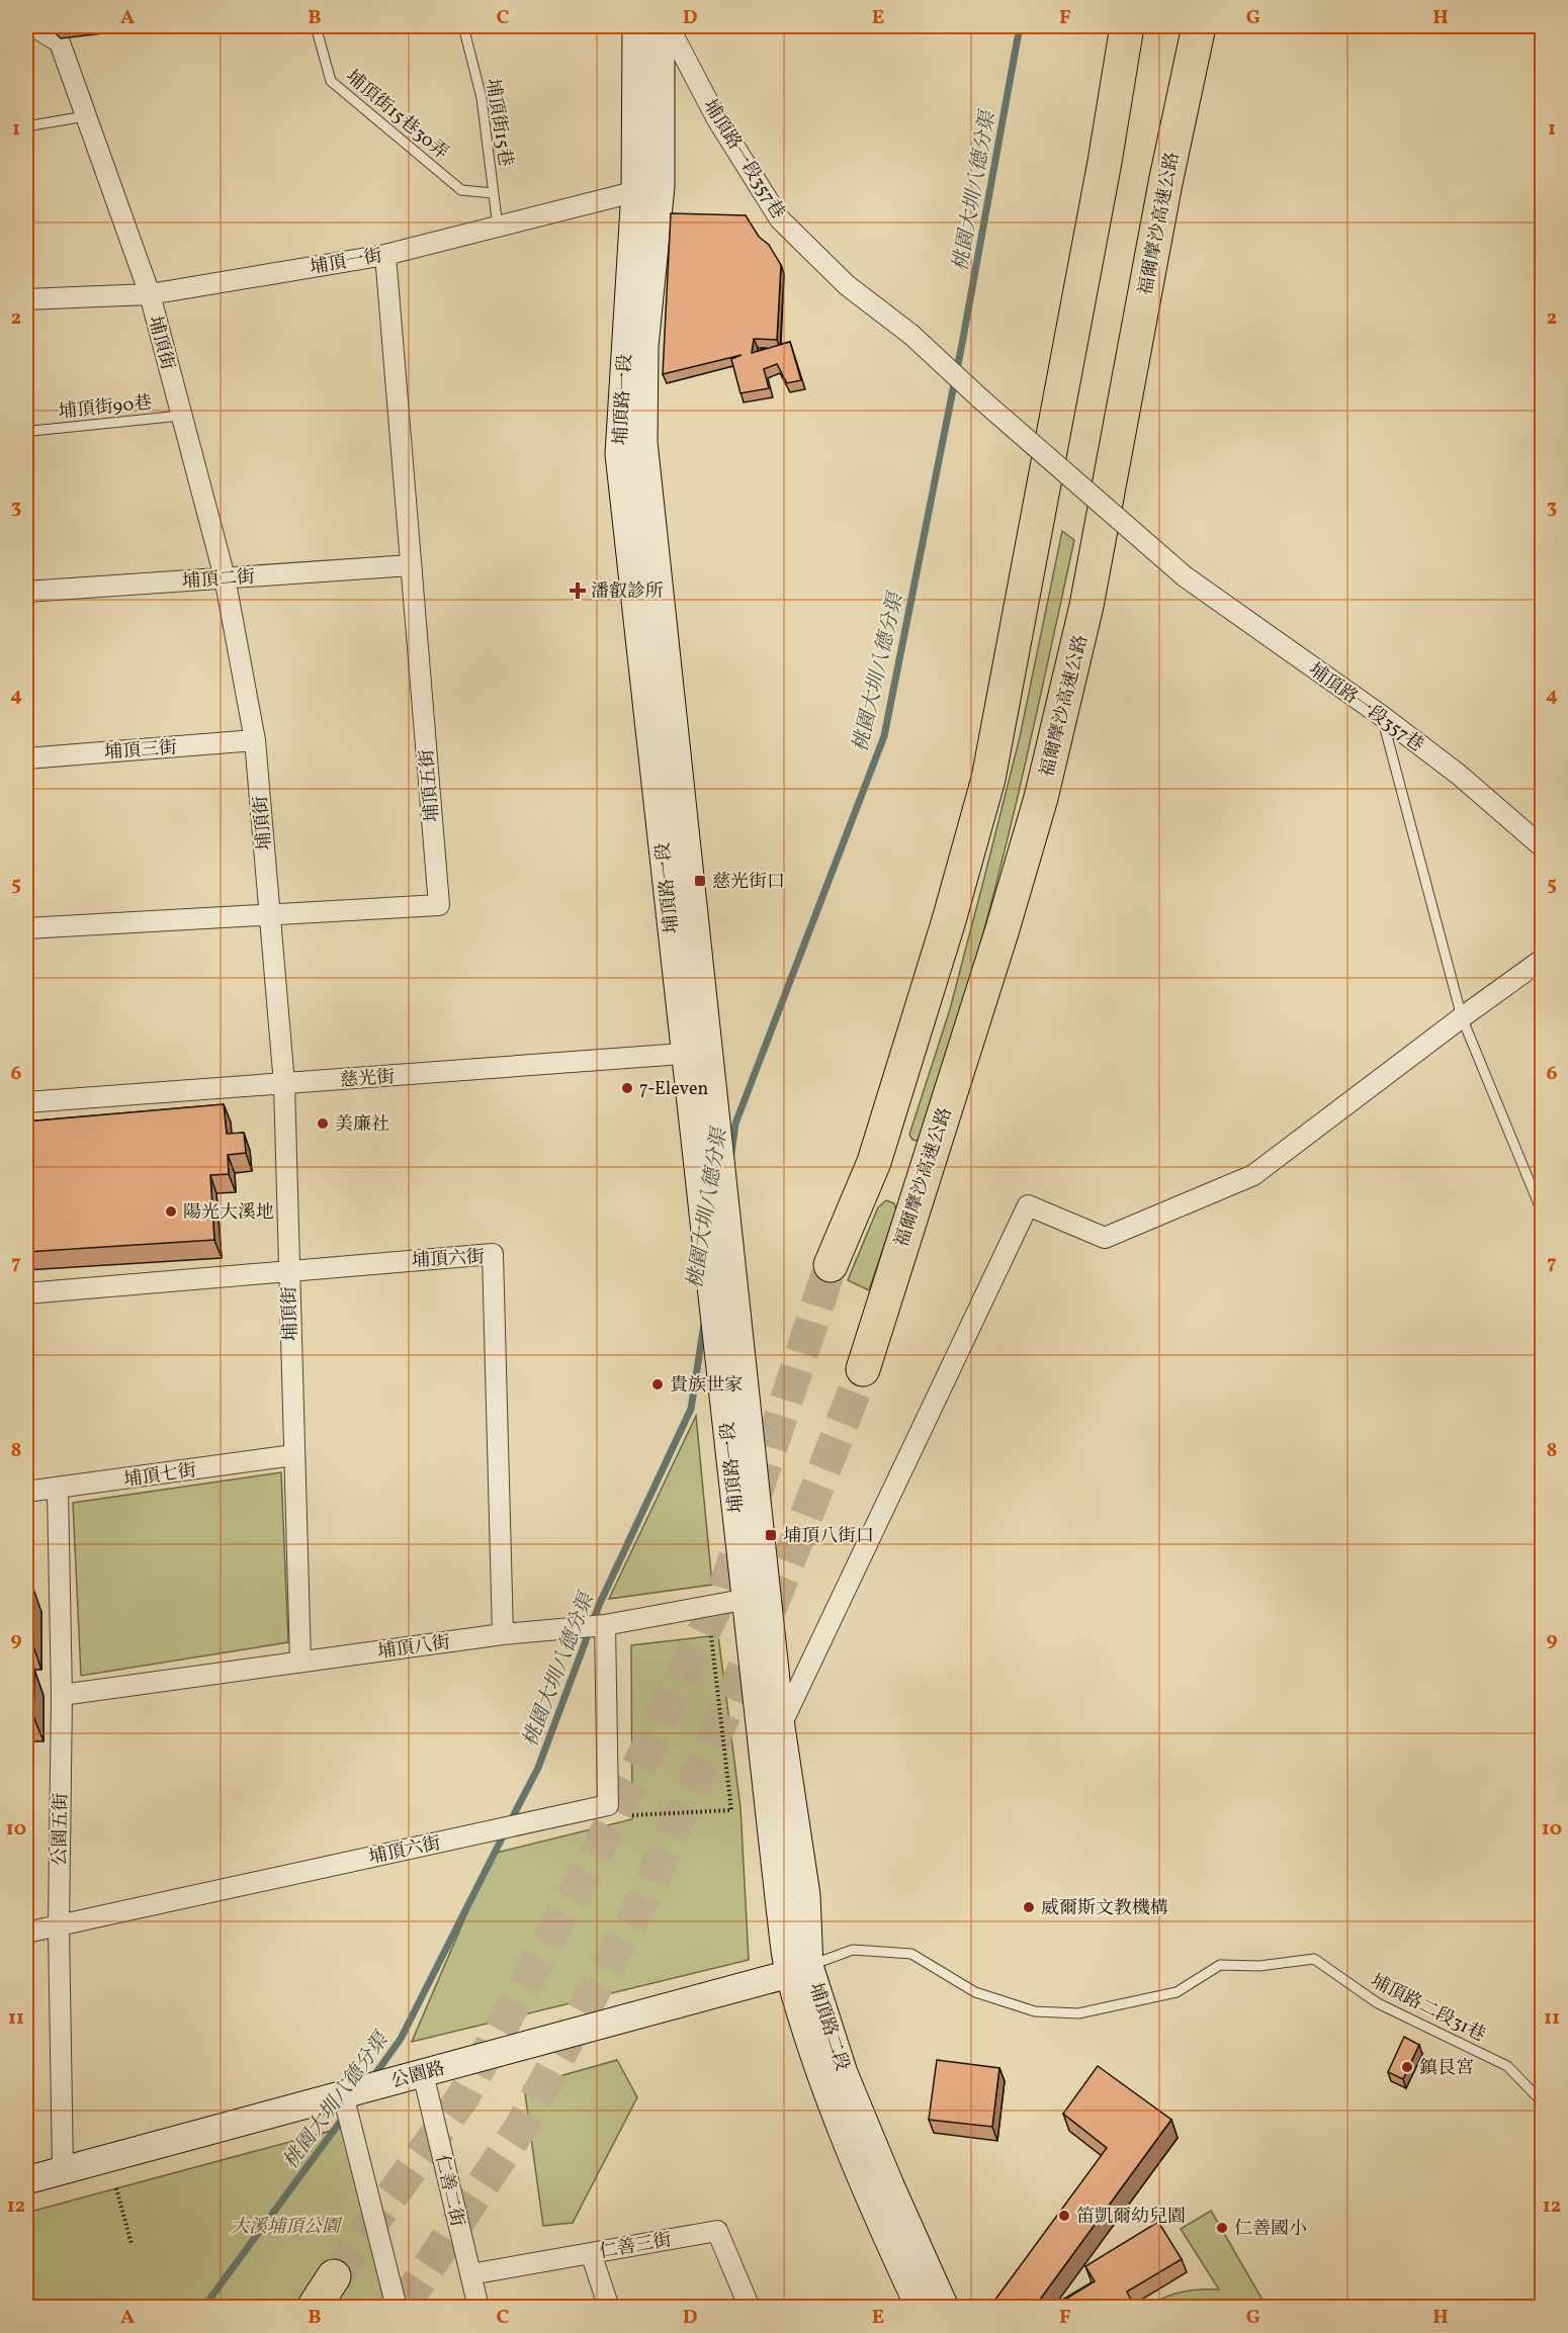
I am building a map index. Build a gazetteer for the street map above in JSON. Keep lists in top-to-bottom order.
{
  "streets": {
    "highway": ["福爾摩沙高速公路"],
    "street": [
      "埔頂路一段357巷",
      "埔頂一街",
      "埔頂街",
      "埔頂路一段",
      "埔頂二街",
      "埔頂三街",
      "埔頂五街",
      "慈光街",
      "埔頂六街",
      "埔頂七街",
      "埔頂八街",
      "公園五街",
      "埔頂路二段",
      "公園路",
      "仁善二街",
      "仁善三街"
    ],
    "lane": [
      "埔頂街15巷30弄",
      "埔頂街15巷",
      "埔頂街90巷",
      "埔頂路二段31巷"
    ]
  },
  "crossings": [
    ["埔頂街15巷30弄", "埔頂街15巷"],
    ["埔頂街15巷", "埔頂一街"],
    ["埔頂路一段357巷", "埔頂路一段"],
    ["埔頂一街", "埔頂街"],
    ["埔頂一街", "埔頂路一段"],
    ["埔頂一街", "埔頂五街"],
    ["埔頂街", "埔頂街90巷"],
    ["埔頂街", "埔頂二街"],
    ["埔頂街", "埔頂三街"],
    ["埔頂街", "埔頂五街"],
    ["埔頂街", "慈光街"],
    ["埔頂街", "埔頂六街"],
    ["埔頂街", "埔頂七街"],
    ["埔頂街", "埔頂八街"],
    ["埔頂路一段", "慈光街"],
    ["埔頂路一段", "埔頂八街"],
    ["埔頂路一段", "埔頂路二段"],
    ["埔頂二街", "埔頂五街"],
    ["埔頂六街", "埔頂八街"],
    ["埔頂六街", "公園五街"],
    ["埔頂七街", "公園五街"],
    ["埔頂八街", "公園五街"],
    ["公園五街", "公園路"],
    ["埔頂路二段31巷", "埔頂路二段"],
    ["埔頂路二段31巷", "公園路"],
    ["埔頂路二段", "公園路"],
    ["公園路", "仁善二街"],
    ["仁善二街", "仁善三街"]
  ],
  "water": ["桃園大圳八德分渠"],
  "parks": ["大溪埔頂公園"],
  "places": {
    "health": ["潘叡診所"],
    "transit": ["慈光街口", "埔頂八街口"],
    "other": [
      "7-Eleven",
      "美廉社",
      "陽光大溪地",
      "貴族世家",
      "威爾斯文教機構",
      "鎮艮宮",
      "笛凱爾幼兒園",
      "仁善國小"
    ]
  },
  "grid": {
    "columns": [
      "A",
      "B",
      "C",
      "D",
      "E",
      "F",
      "G",
      "H"
    ],
    "rows": [
      "1",
      "2",
      "3",
      "4",
      "5",
      "6",
      "7",
      "8",
      "9",
      "10",
      "11",
      "12"
    ]
  }
}
